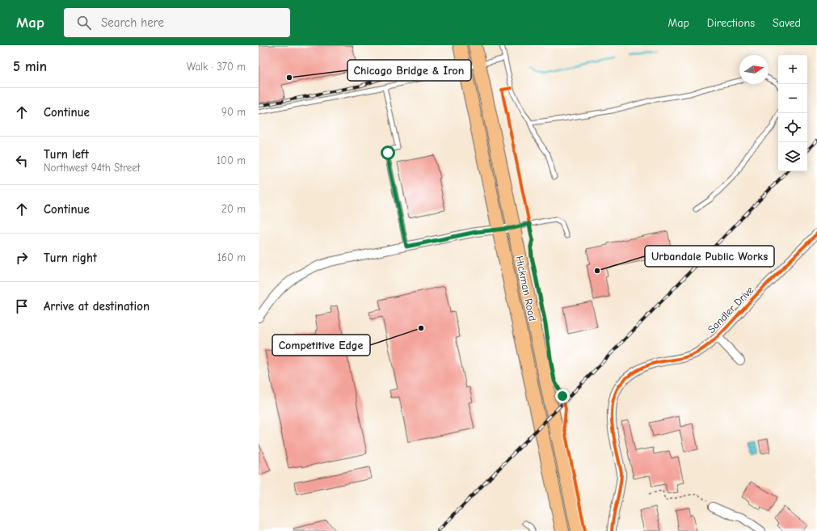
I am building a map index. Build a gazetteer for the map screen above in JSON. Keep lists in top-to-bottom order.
{
  "streets": {
    "main road": ["Hickman Road"],
    "street": ["Sandler Drive"]
  },
  "places": ["Chicago Bridge & Iron", "Urbandale Public Works", "Competitive Edge"],
  "north": "right",
  "page": {
    "header": "Map",
    "search": "Search here",
    "nav": ["Map", "Directions", "Saved"],
    "heading": ["5 min", "Walk · 370 m"],
    "map_buttons": ["+", "−"],
    "list": [
      ["Continue", "90 m"],
      ["Turn left", "Northwest 94th Street", "100 m"],
      ["Continue", "20 m"],
      ["Turn right", "160 m"],
      "Arrive at destination"
    ]
  }
}
